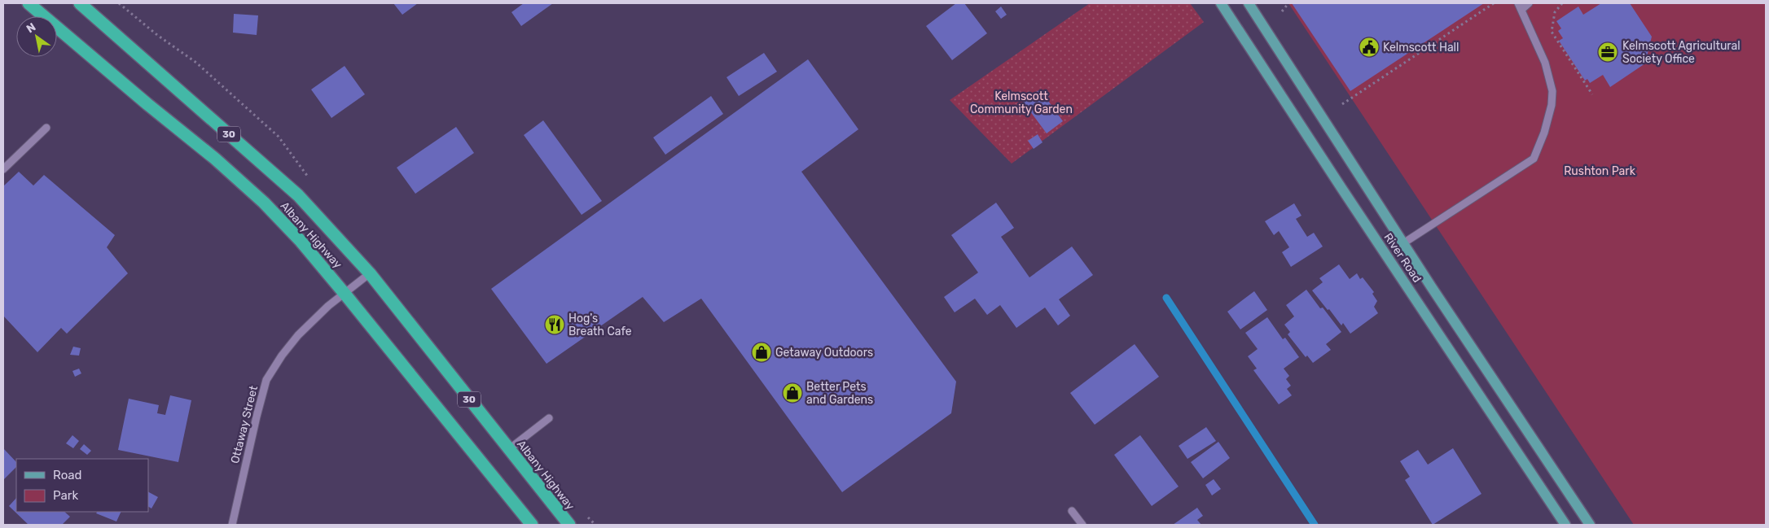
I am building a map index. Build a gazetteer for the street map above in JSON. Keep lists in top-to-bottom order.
{
  "streets": {
    "highway": ["30", "Albany Highway"],
    "main road": ["River Road"],
    "street": ["Ottaway Street"]
  },
  "crossings": [
    ["Albany Highway", "Ottaway Street"]
  ],
  "parks": ["Kelmscott Community Garden", "Rushton Park"],
  "places": {
    "public building": ["Kelmscott Hall"],
    "office": ["Kelmscott Agricultural Society Office"],
    "restaurant": ["Hog's Breath Cafe"],
    "shop": ["Getaway Outdoors", "Better Pets and Gardens"]
  },
  "legend": ["Road", "Park"],
  "north": "top left"
}
